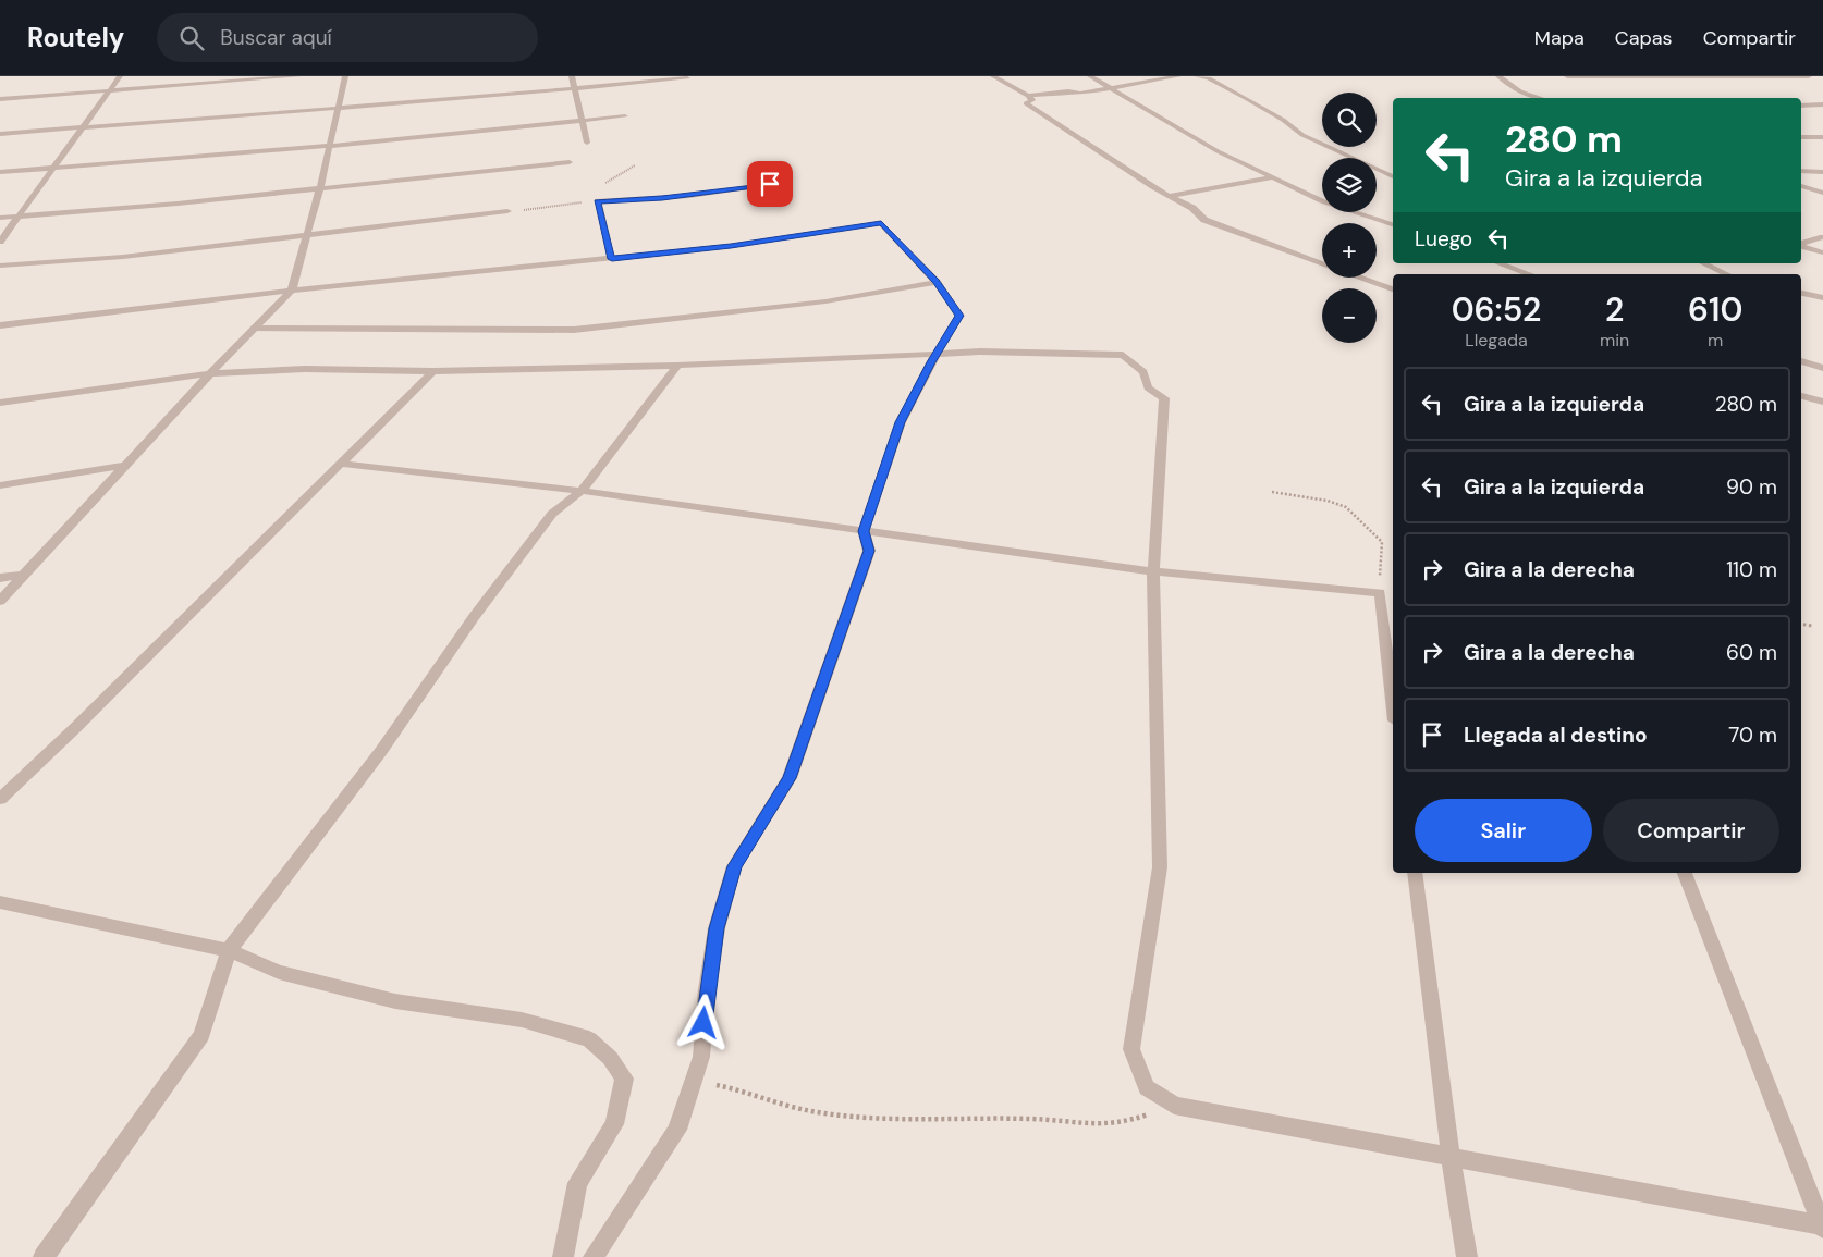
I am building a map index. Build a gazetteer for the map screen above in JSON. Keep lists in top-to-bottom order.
{
  "page": {
    "header": "Routely",
    "search": "Buscar aquí",
    "nav": ["Mapa", "Capas", "Compartir"],
    "map_buttons": ["+", "−"],
    "turn": ["280 m", "Gira a la izquierda"],
    "then": "Luego",
    "eta": [
      "06:52",
      "Llegada",
      "2",
      "min",
      "610",
      "m"
    ],
    "list": [
      {
        "name": "Gira a la izquierda",
        "value": "280 m"
      },
      {
        "name": "Gira a la izquierda",
        "value": "90 m"
      },
      {
        "name": "Gira a la derecha",
        "value": "110 m"
      },
      {
        "name": "Gira a la derecha",
        "value": "60 m"
      },
      {
        "name": "Llegada al destino",
        "value": "70 m"
      }
    ],
    "buttons": ["Salir", "Compartir"]
  }
}
